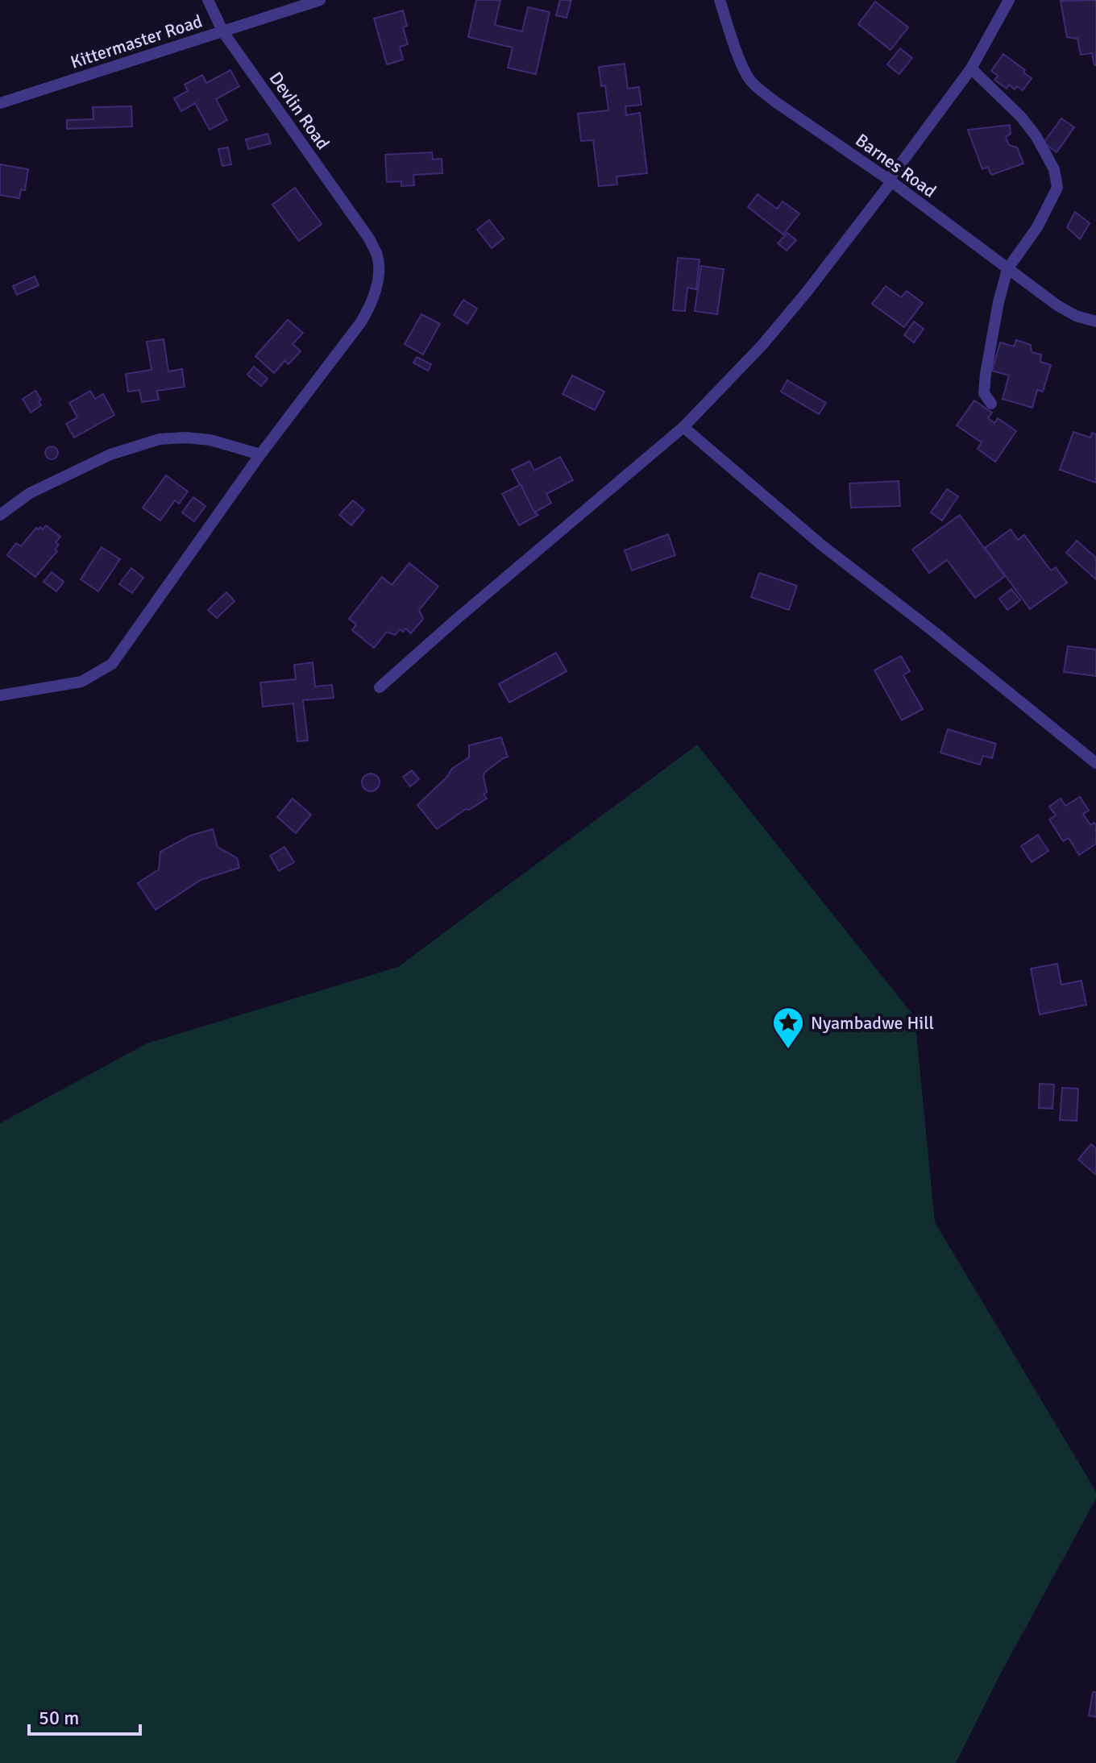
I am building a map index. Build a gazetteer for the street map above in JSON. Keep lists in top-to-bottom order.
{
  "streets": {
    "street": ["Kittermaster Road", "Devlin Road", "Barnes Road"]
  },
  "crossings": [
    ["Kittermaster Road", "Devlin Road"]
  ],
  "places": {
    "place": ["Nyambadwe Hill"]
  },
  "scale_bar": "50 m"
}
